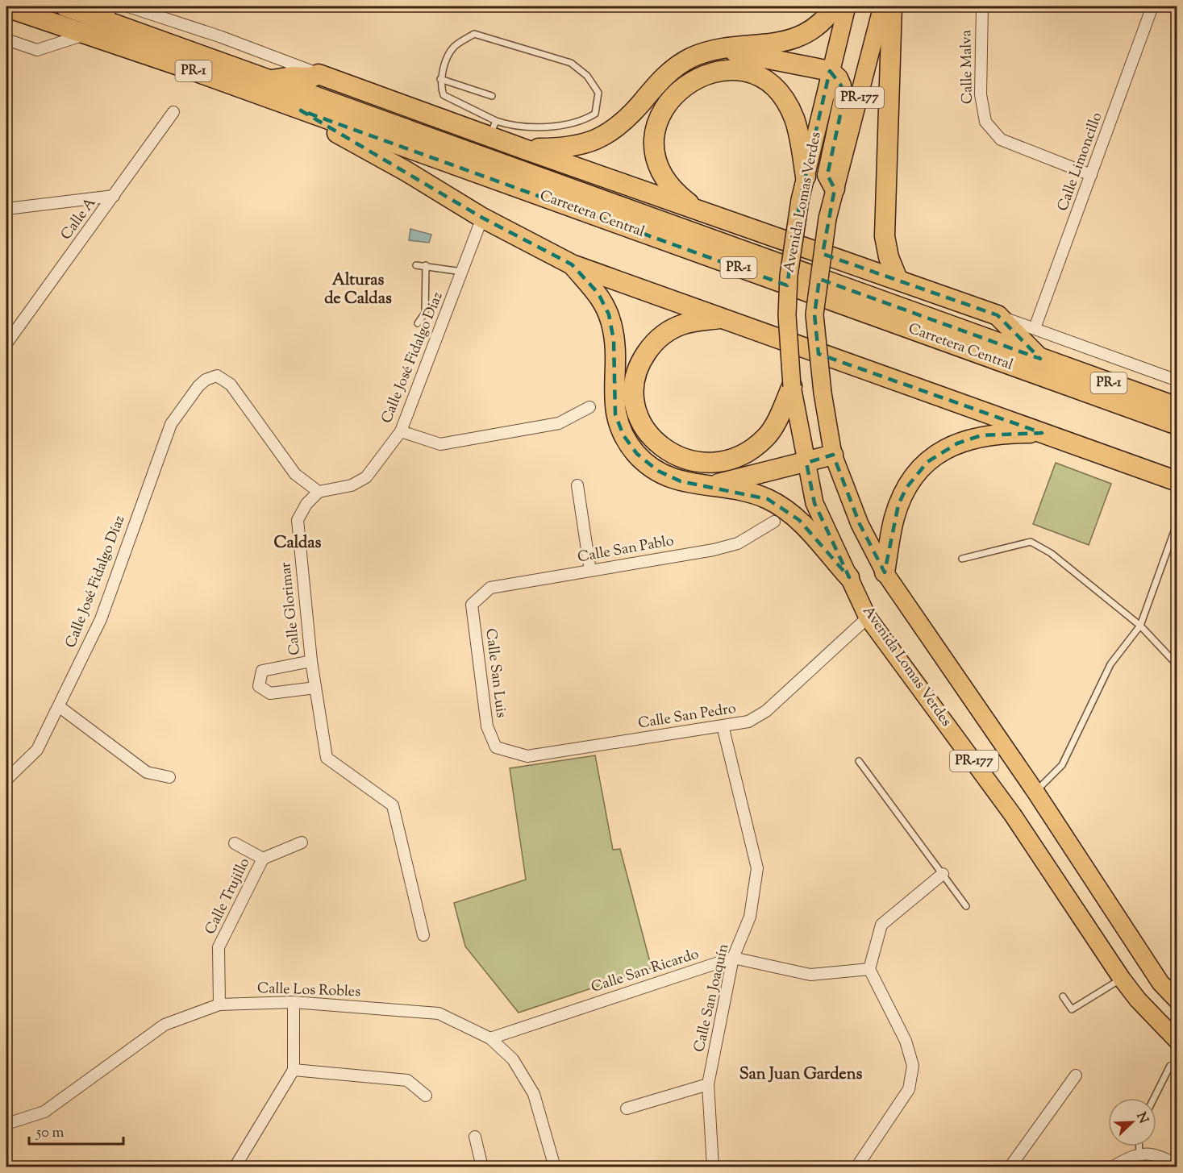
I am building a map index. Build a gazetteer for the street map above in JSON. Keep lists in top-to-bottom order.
{
  "streets": {
    "highway": ["PR-1", "Carretera Central"],
    "main road": ["PR-177", "Avenida Lomas Verdes"],
    "street": [
      "Calle Malva",
      "Calle Limoncillo",
      "Calle A",
      "Calle José Fidalgo Diaz",
      "Calle San Pablo",
      "Calle José Fidalgo Díaz",
      "Calle Glorimar",
      "Calle San Luis",
      "Calle San Pedro",
      "Calle Trujillo",
      "Calle San Ricardo",
      "Calle Los Robles",
      "Calle San Joaquín"
    ]
  },
  "crossings": [
    ["Calle Malva", "Calle Limoncillo"],
    ["Avenida Lomas Verdes", "Calle San Pedro"],
    ["Calle José Fidalgo Diaz", "Calle José Fidalgo Díaz"],
    ["Calle José Fidalgo Diaz", "Calle Glorimar"],
    ["Calle San Pablo", "Calle San Luis"],
    ["Calle José Fidalgo Díaz", "Calle Glorimar"],
    ["Calle San Luis", "Calle San Pedro"],
    ["Calle San Pedro", "Calle San Joaquín"],
    ["Calle Trujillo", "Calle Los Robles"],
    ["Calle San Ricardo", "Calle Los Robles"],
    ["Calle San Ricardo", "Calle San Joaquín"]
  ],
  "districts": ["Alturas de Caldas", "Caldas", "San Juan Gardens"],
  "scale_bar": "50 m",
  "north": "top right"
}
